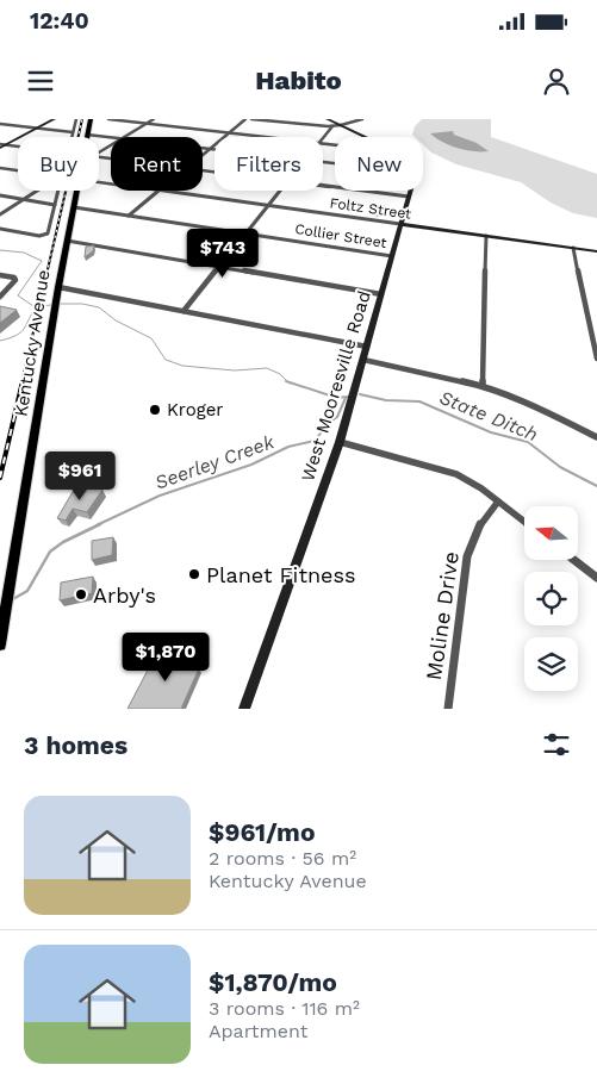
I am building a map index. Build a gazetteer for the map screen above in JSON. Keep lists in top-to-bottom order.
{
  "streets": {
    "main road": ["Foltz Street", "Kentucky Avenue", "West Mooresville Road"],
    "street": ["Collier Street", "Moline Drive"]
  },
  "crossings": [
    ["Foltz Street", "West Mooresville Road"],
    ["Collier Street", "Kentucky Avenue"],
    ["Collier Street", "West Mooresville Road"]
  ],
  "water": ["State Ditch", "Seerley Creek"],
  "places": ["Kroger", "Planet Fitness", "Arby's"],
  "north": "left",
  "page": {
    "status": "12:40",
    "header": "Habito",
    "chip": [
      "Buy",
      "Rent",
      "Filters",
      "New"
    ],
    "price": ["$743", "$961", "$1,870"],
    "heading": "3 homes",
    "list": [
      {
        "name": "$961/mo",
        "note": "2 rooms · 56 m² · Kentucky Avenue"
      },
      {
        "name": "$1,870/mo",
        "note": "3 rooms · 116 m² · Apartment"
      }
    ]
  }
}
